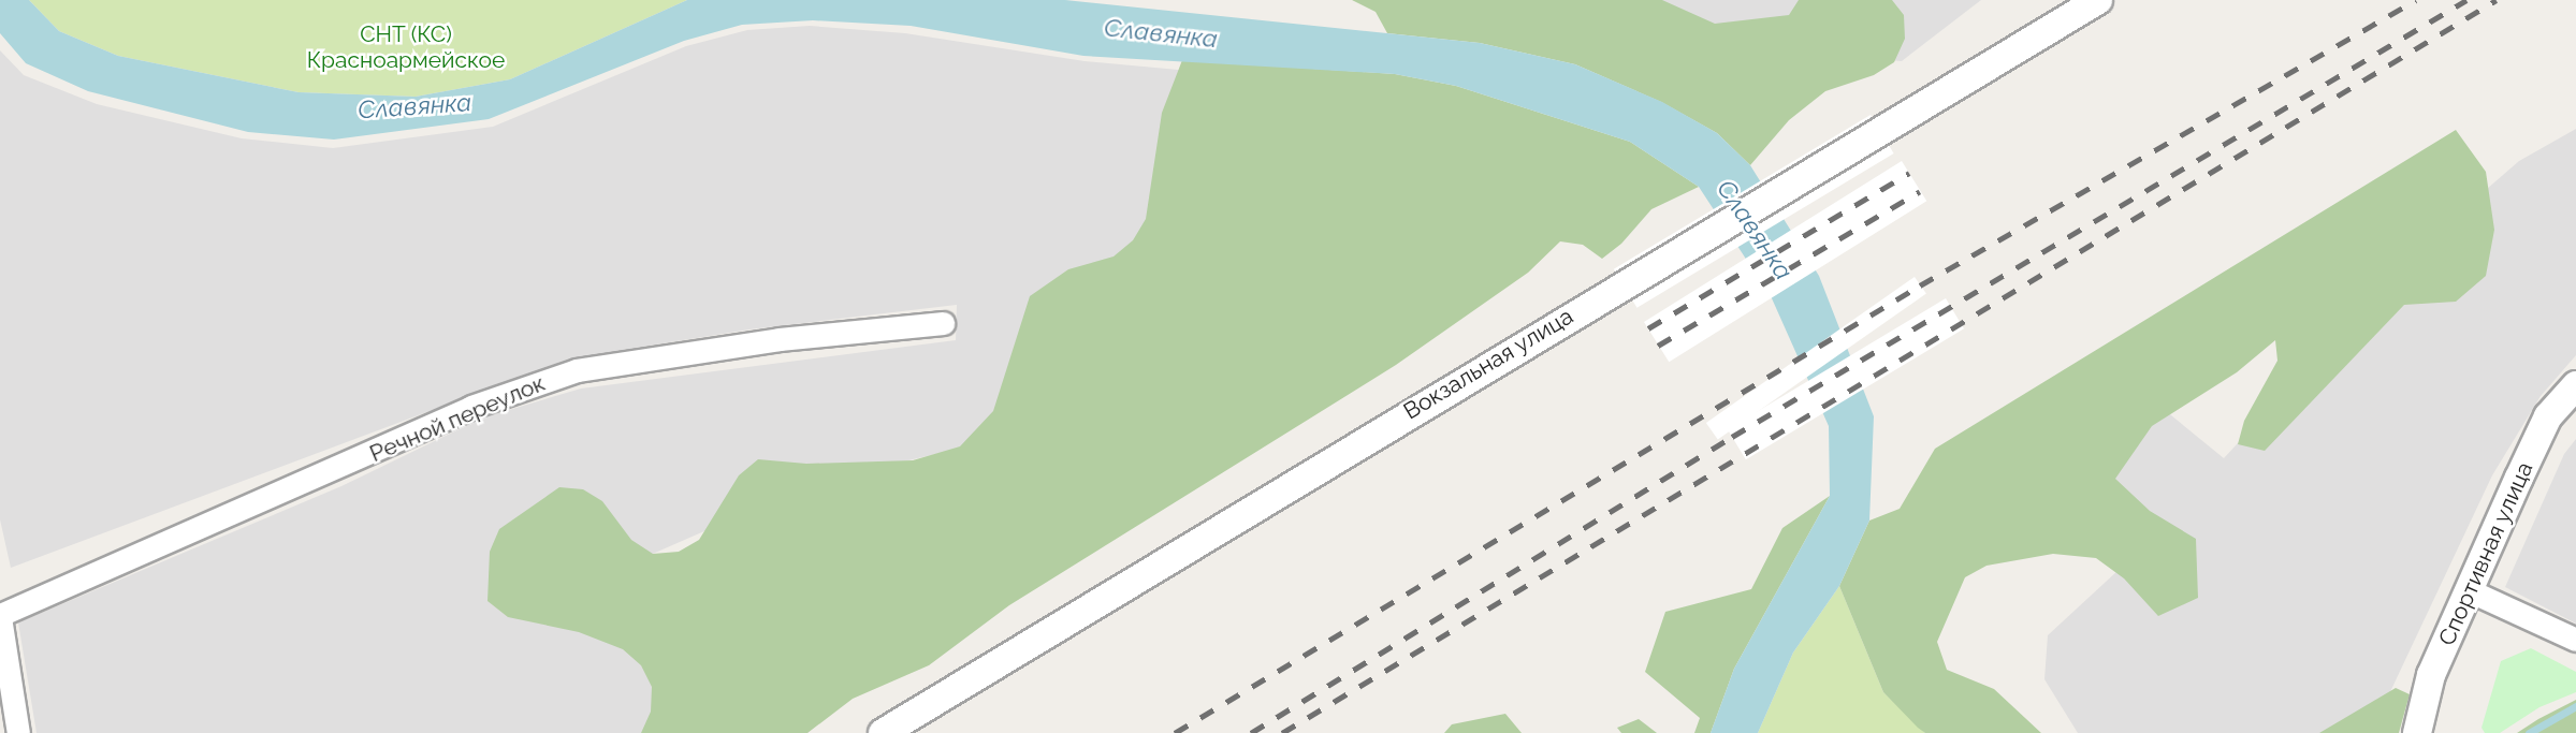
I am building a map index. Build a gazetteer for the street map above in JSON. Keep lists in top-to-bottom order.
{
  "streets": {
    "street": ["Вокзальная улица", "Речной переулок", "Спортивная улица"]
  },
  "water": ["Славянка"],
  "parks": ["СНТ (КС) Красноармейское"]
}
